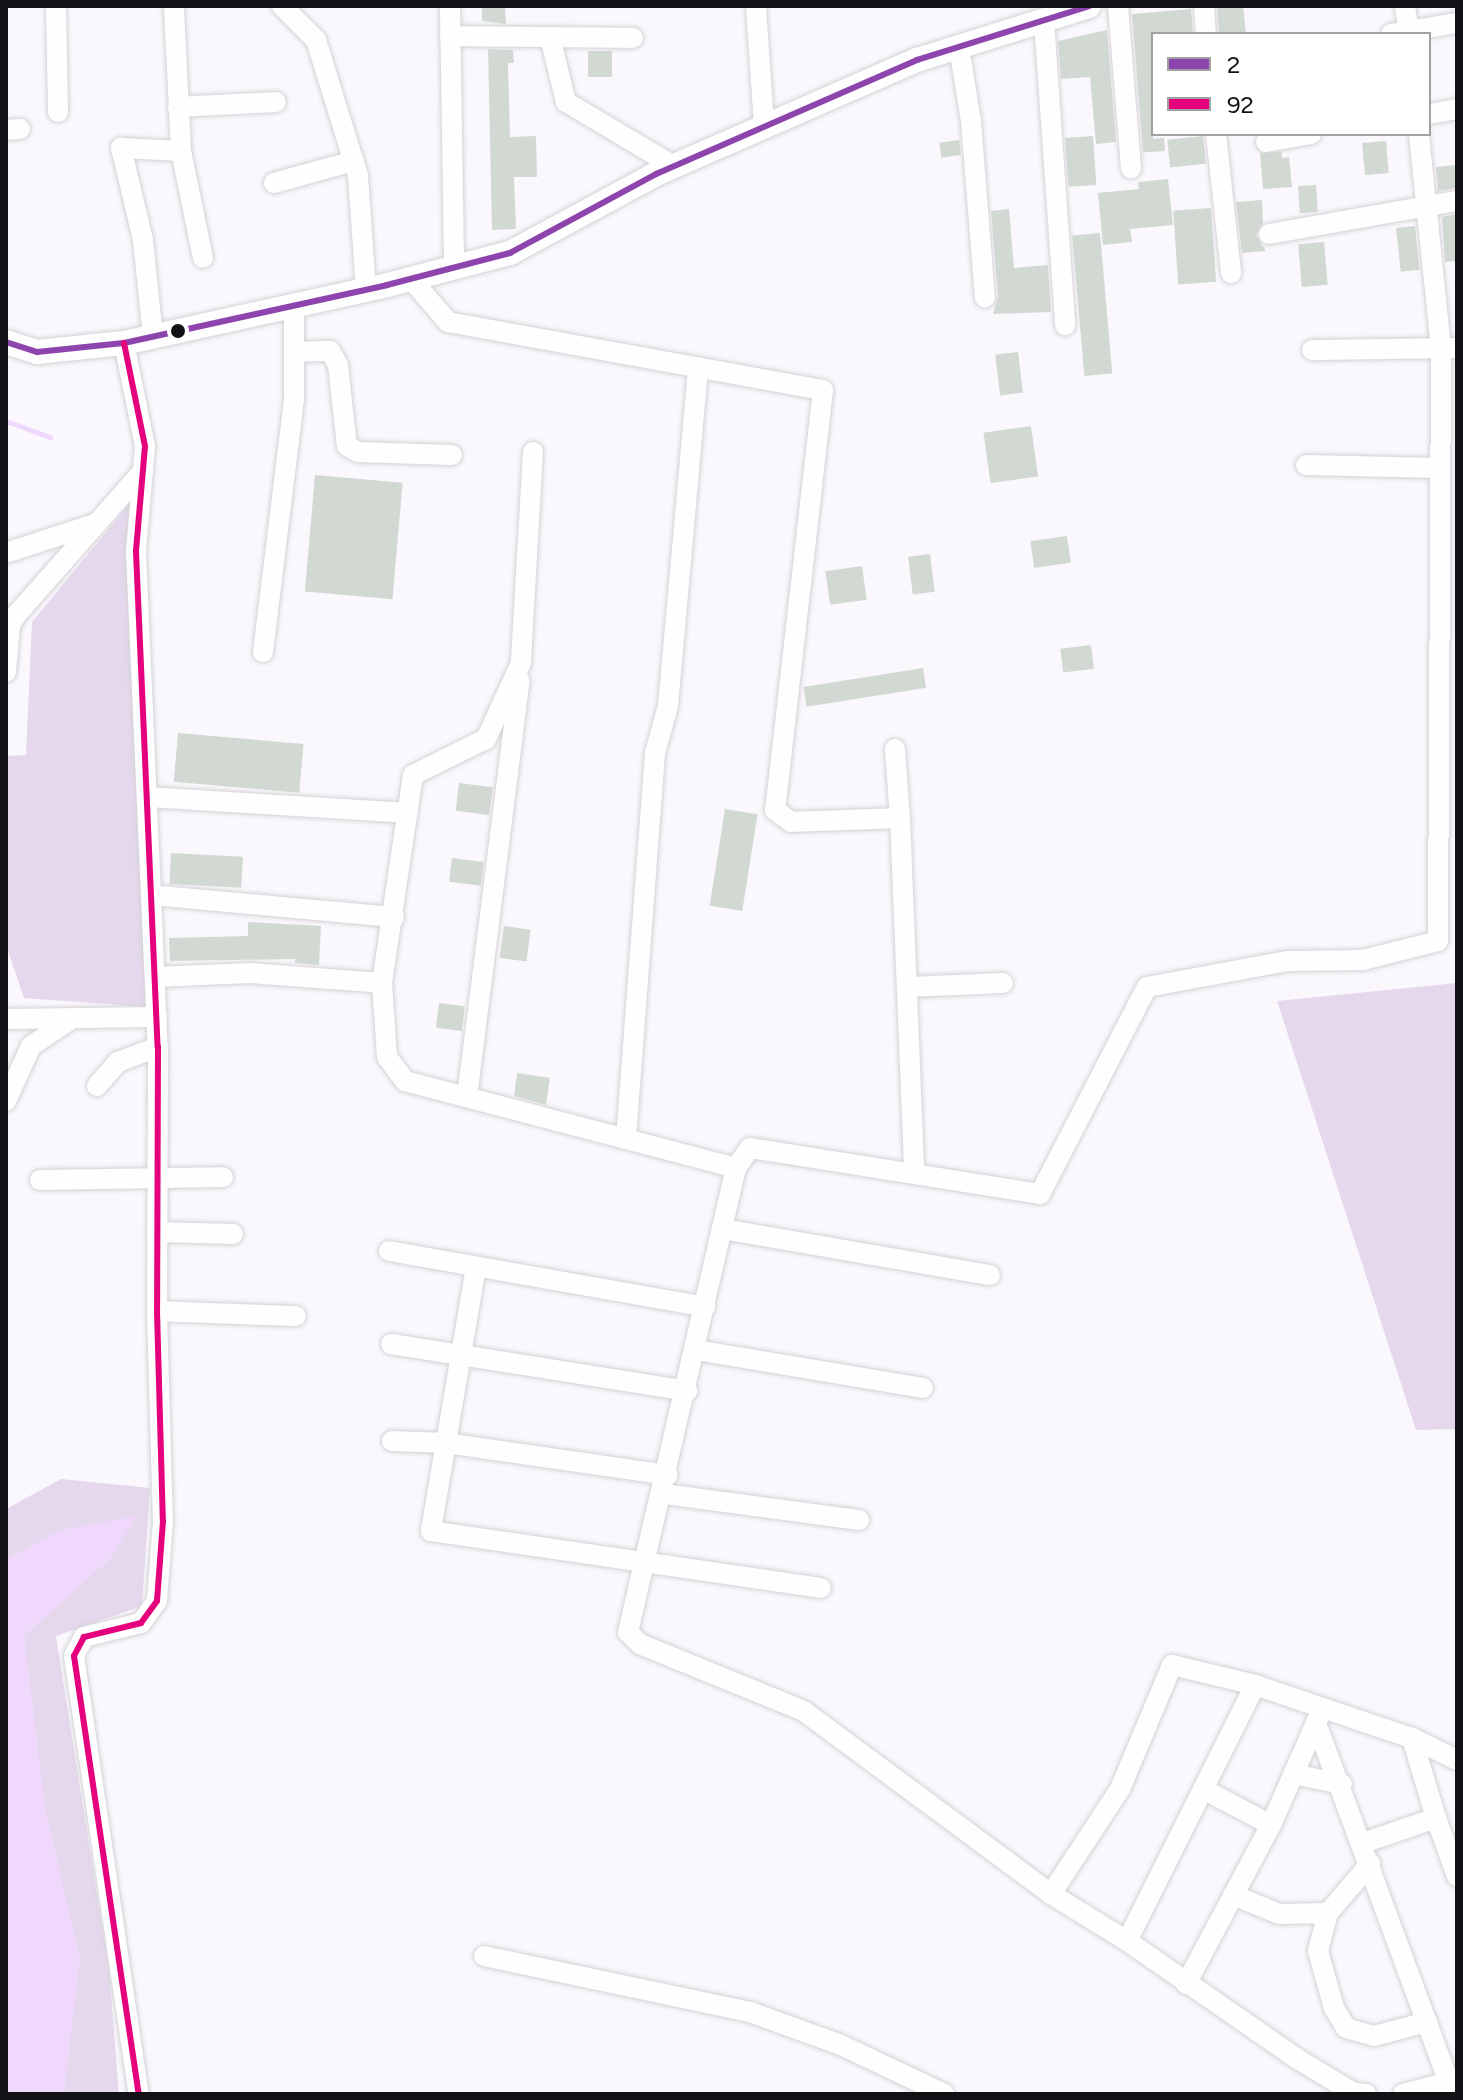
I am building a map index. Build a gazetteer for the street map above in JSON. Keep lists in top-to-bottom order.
{
  "lines": ["transit line 2", "transit line 92"],
  "legend": ["2", "92"]
}
